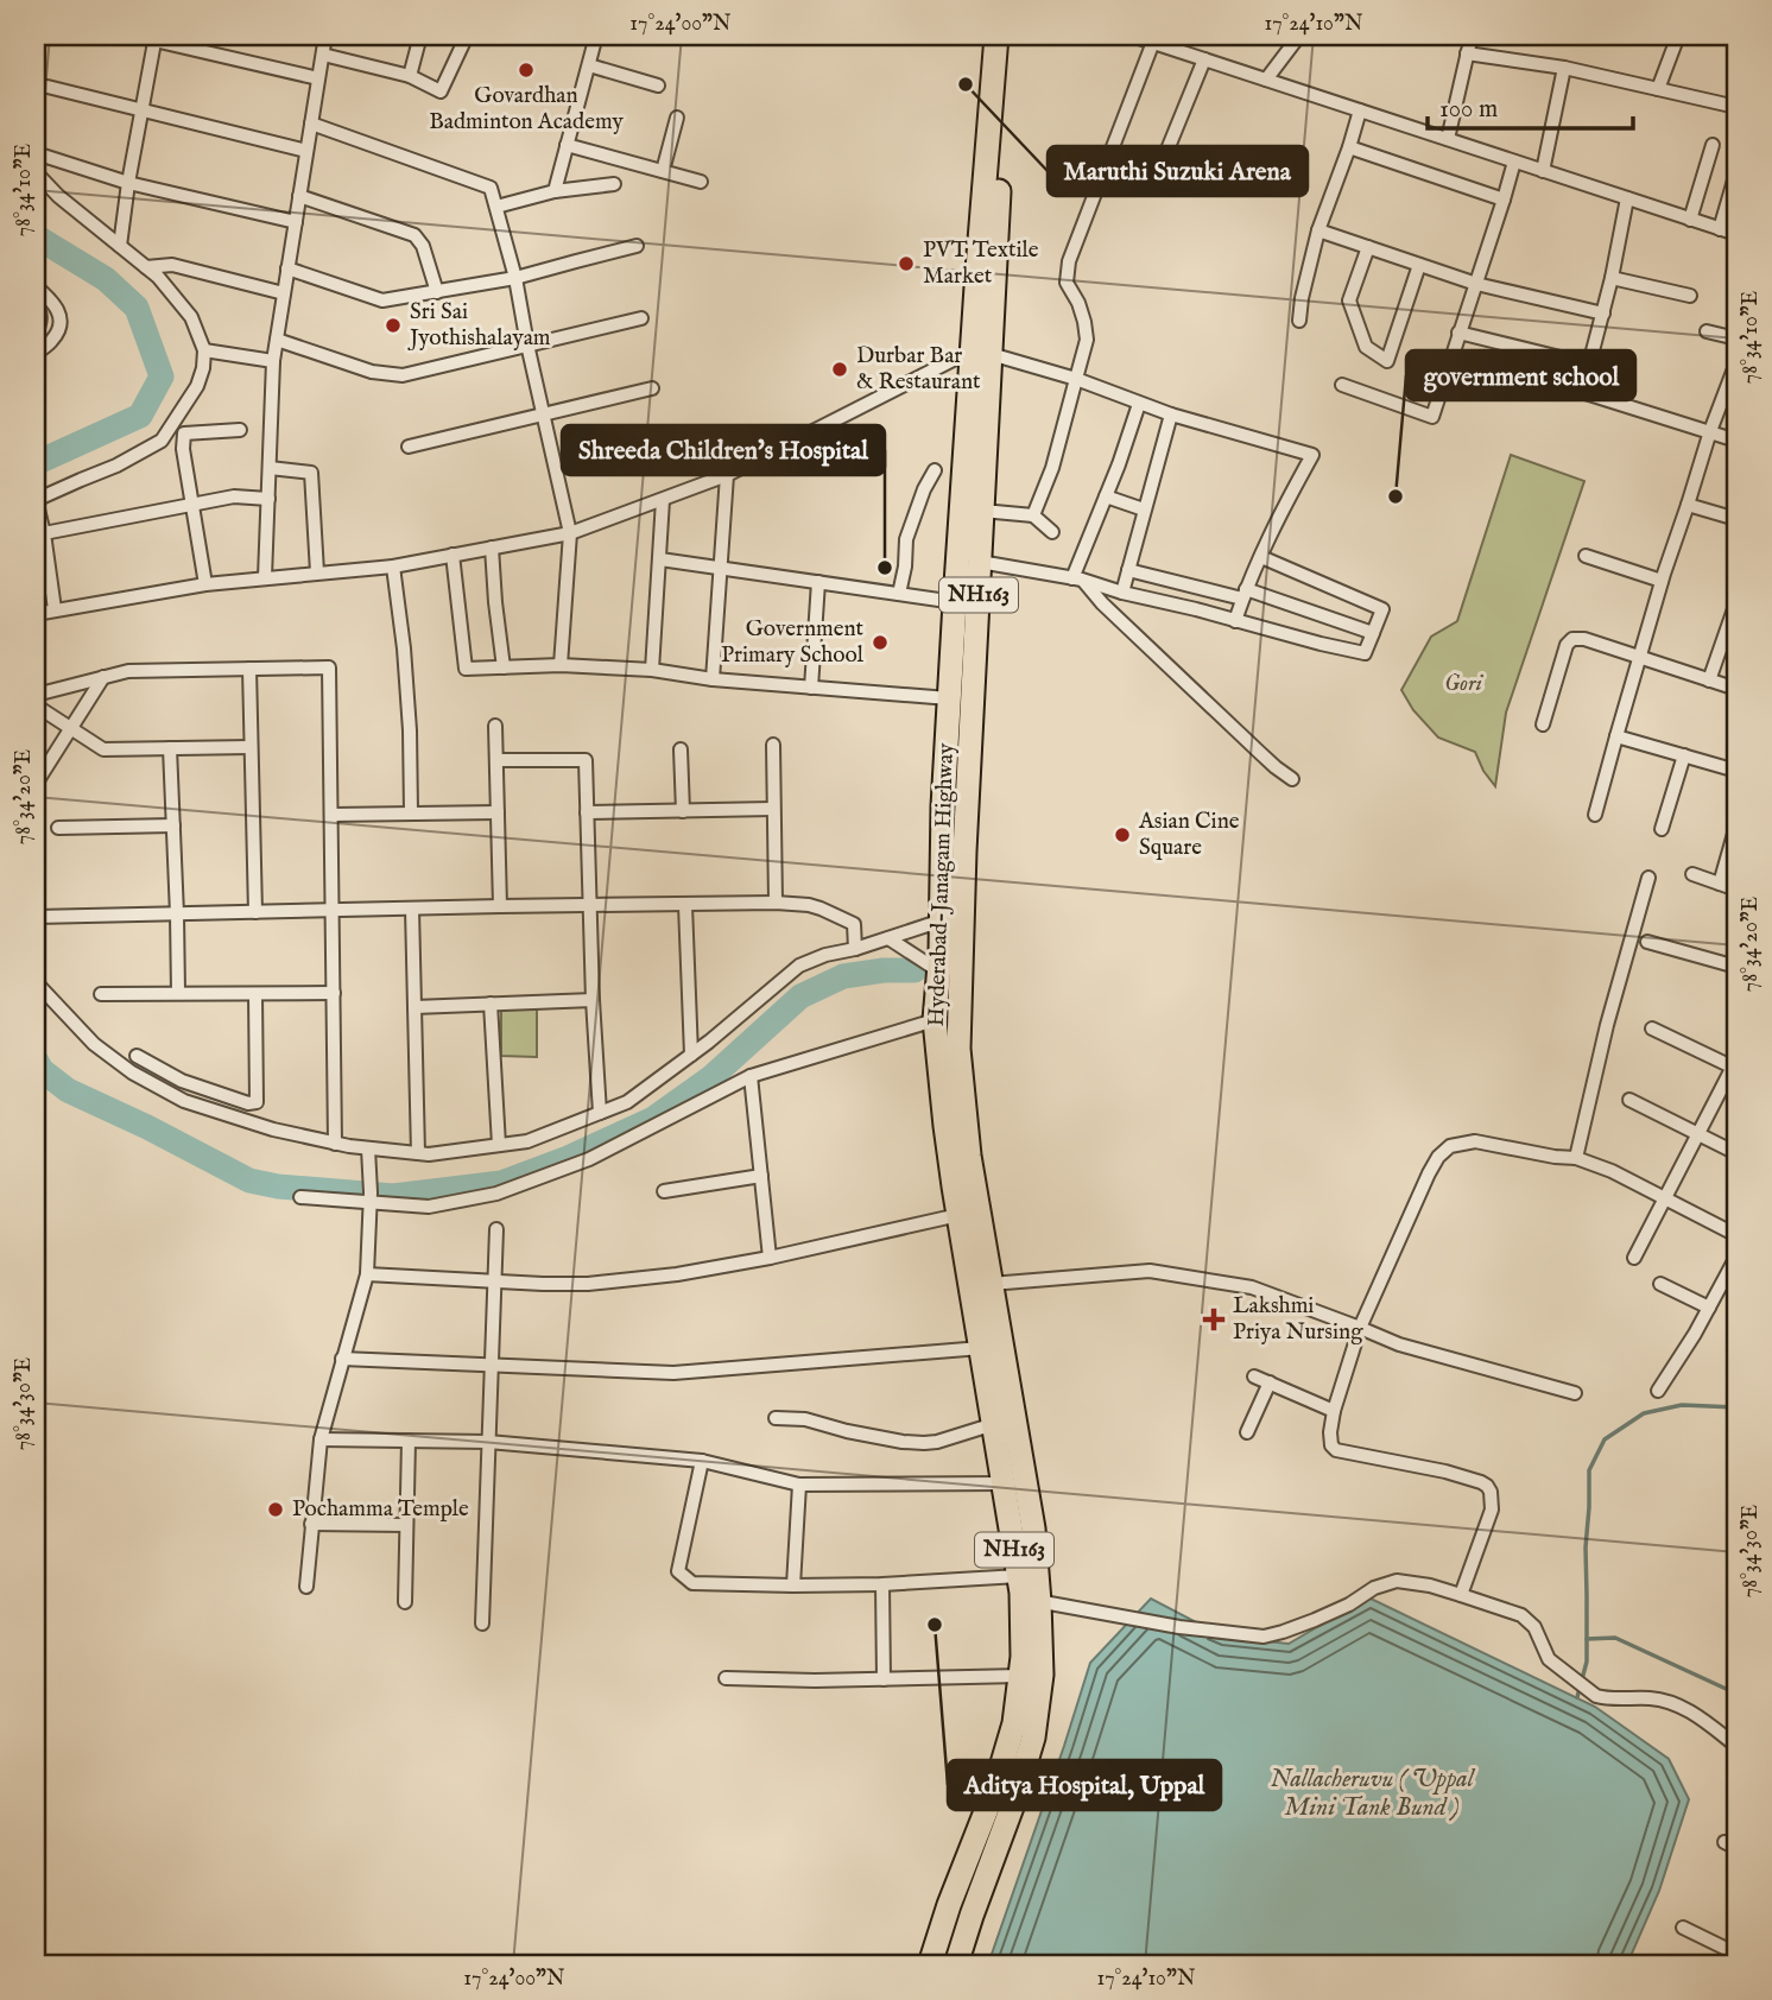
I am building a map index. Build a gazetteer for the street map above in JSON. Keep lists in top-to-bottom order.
{
  "streets": {
    "highway": ["NH163", "Hyderabad-Janagam Highway"]
  },
  "water": ["Nallacheruvu ( Uppal Mini Tank Bund )"],
  "parks": ["Gori"],
  "places": {
    "other": [
      "Govardhan Badminton Academy",
      "Maruthi Suzuki Arena",
      "PVT Textile Market",
      "Sri Sai Jyothishalayam",
      "Durbar Bar & Restaurant",
      "government school",
      "Shreeda Children's Hospital",
      "Government Primary School",
      "Asian Cine Square",
      "Pochamma Temple",
      "Aditya Hospital, Uppal"
    ],
    "health": ["Lakshmi Priya Nursing"]
  },
  "scale_bar": "100 m",
  "coordinates": [
    "17°24'00\"N",
    "17°24'10\"N",
    "78°34'10\"E",
    "78°34'20\"E",
    "78°34'30\"E"
  ]
}
